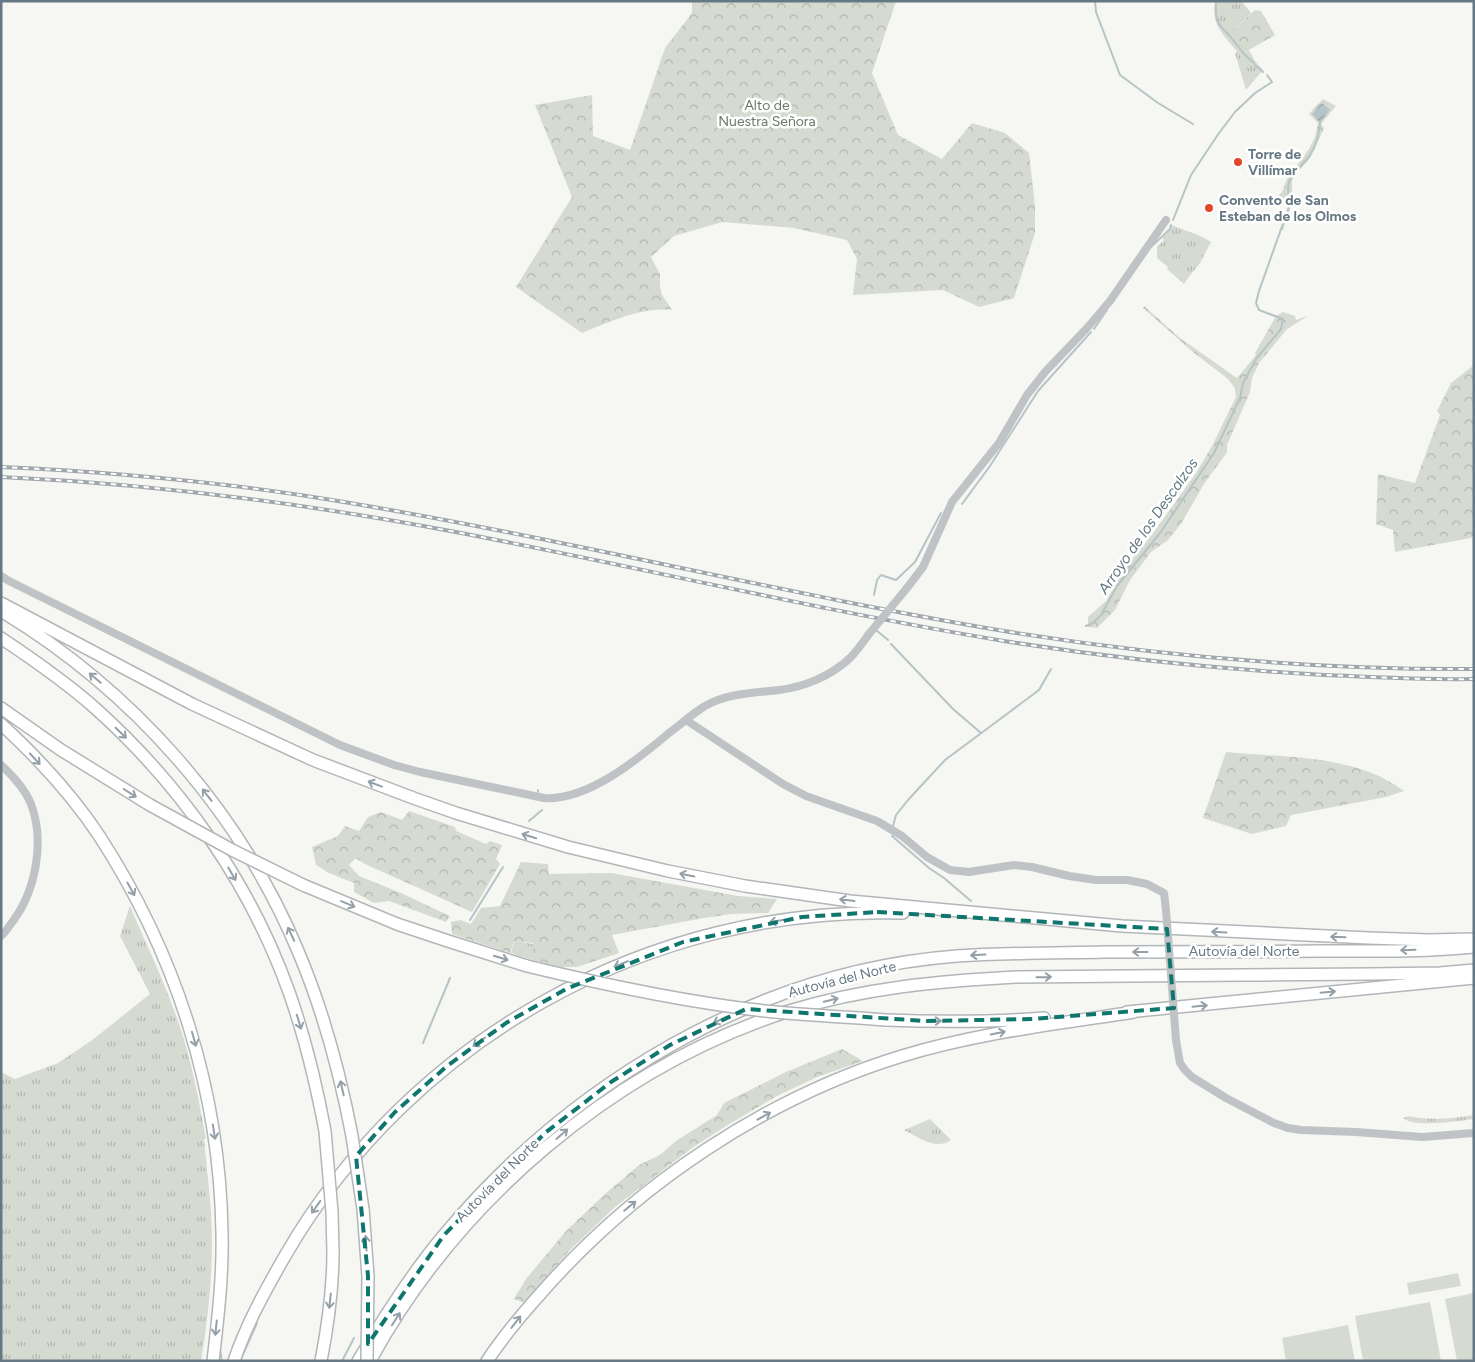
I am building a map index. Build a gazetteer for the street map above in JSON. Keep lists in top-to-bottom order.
{
  "streets": {
    "highway": ["Autovía del Norte"]
  },
  "water": ["Arroyo de los Descalzos"],
  "parks": ["Alto de Nuestra Señora"],
  "places": ["Torre de Villímar", "Convento de San Esteban de los Olmos"]
}
